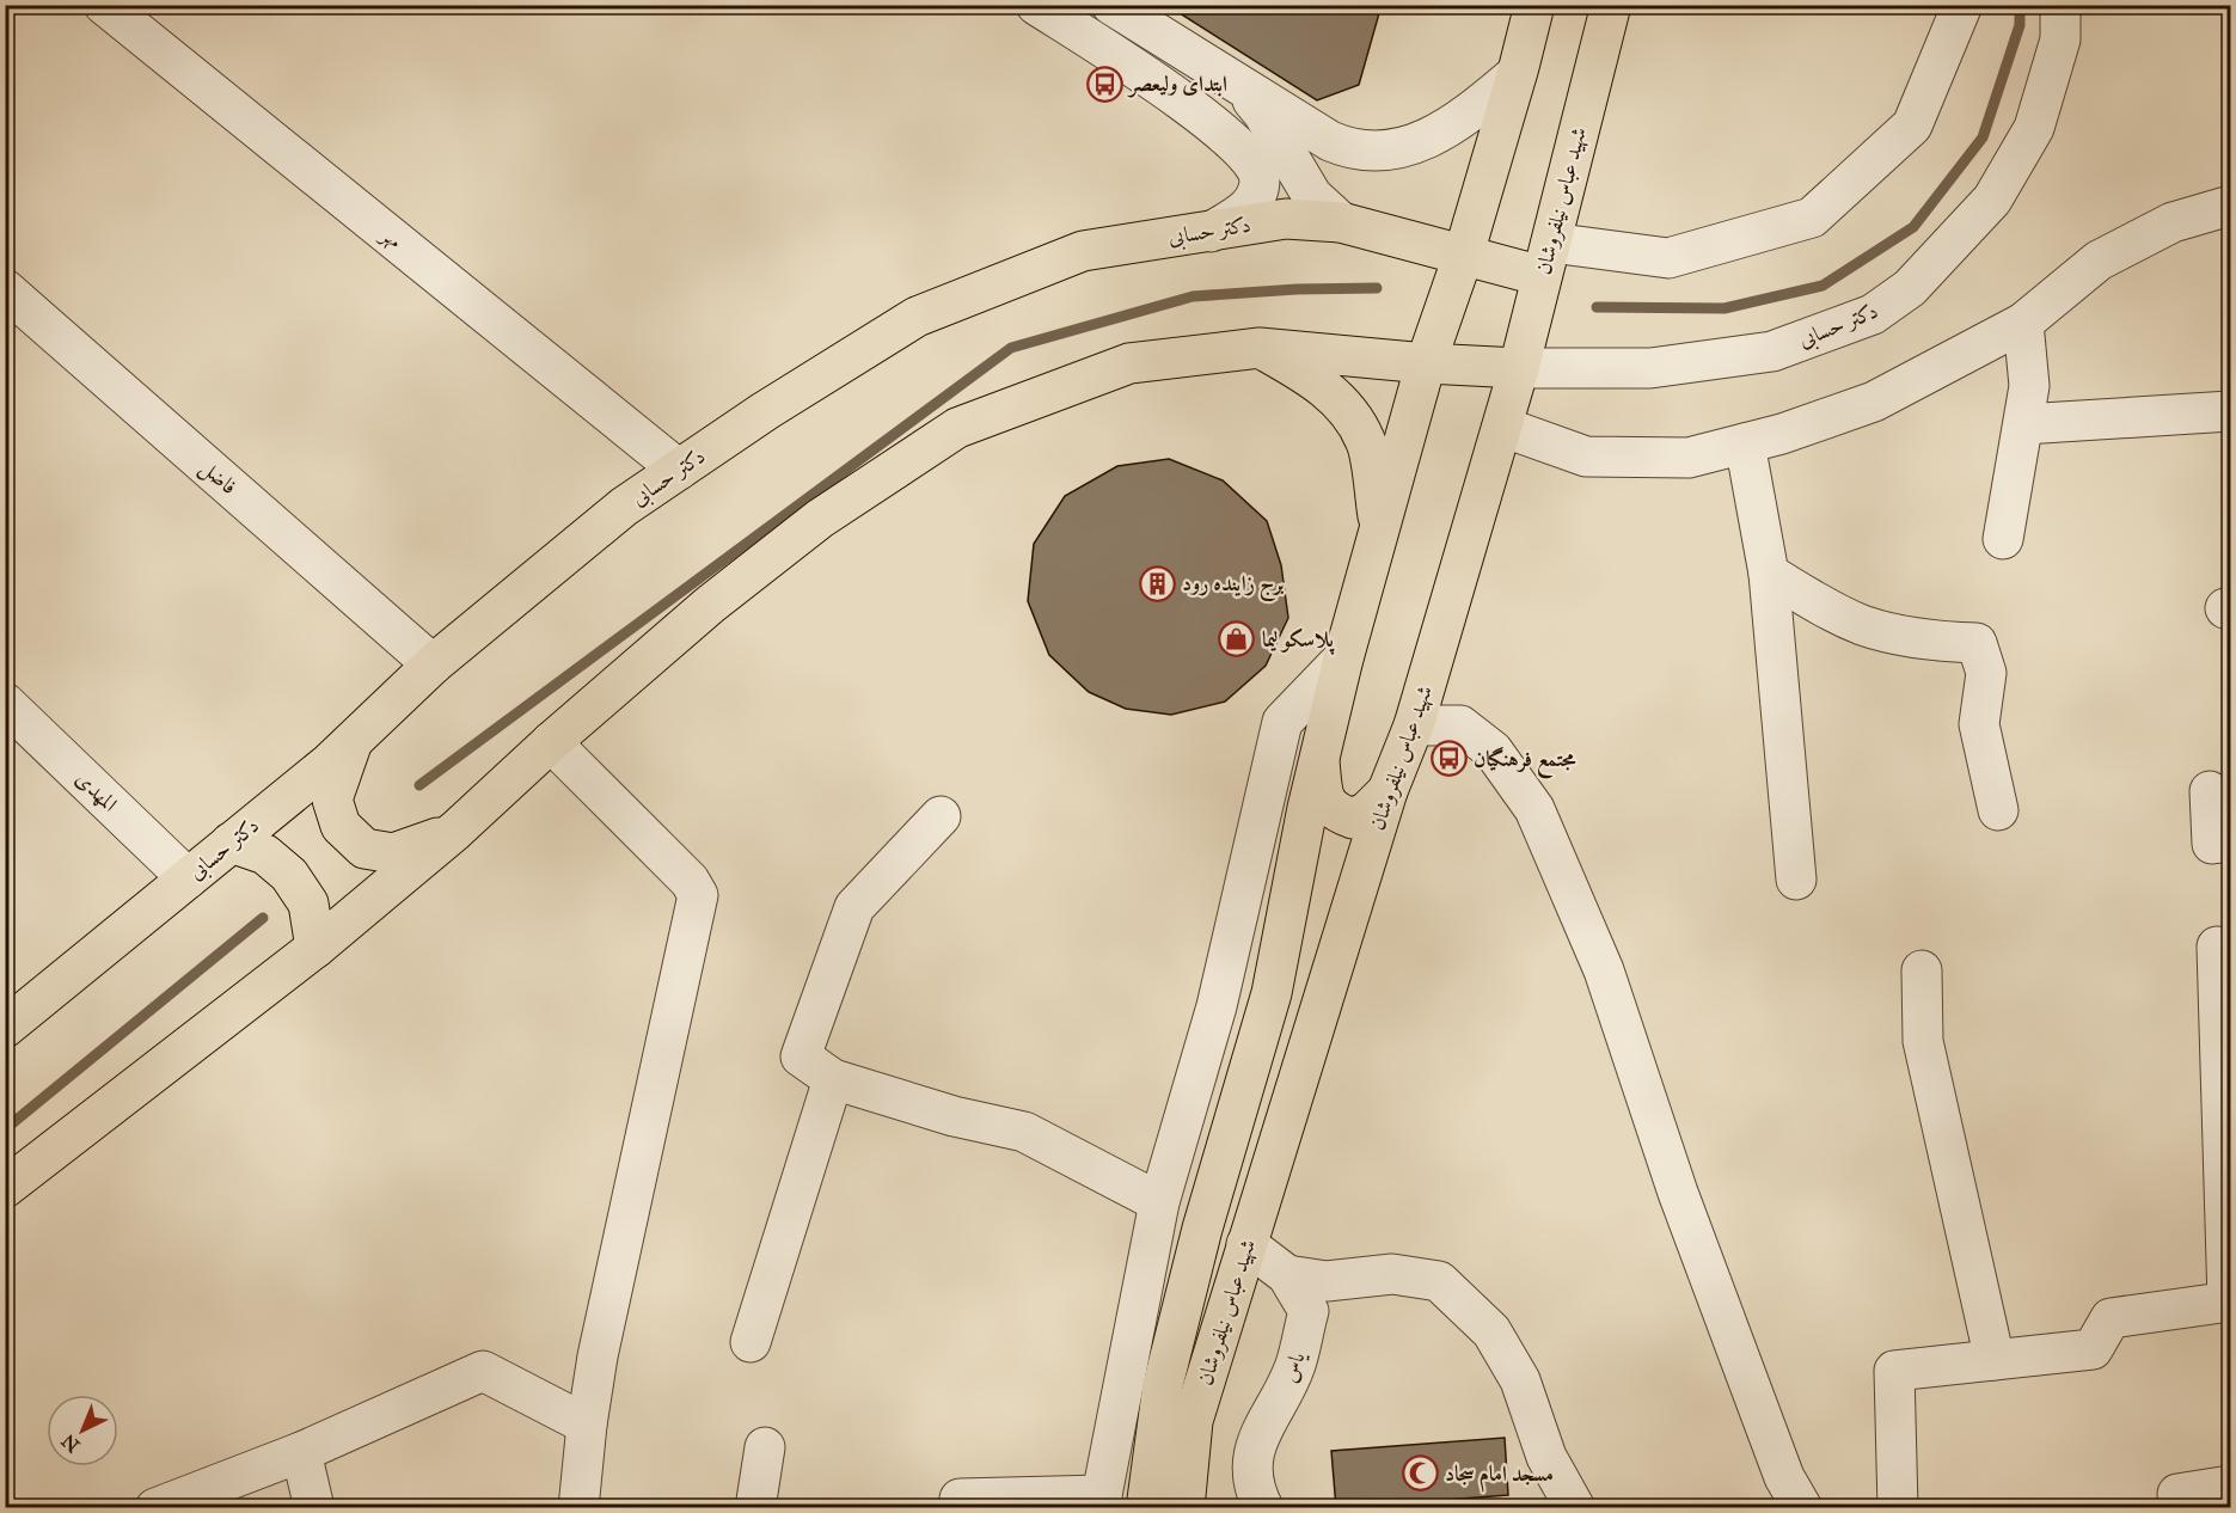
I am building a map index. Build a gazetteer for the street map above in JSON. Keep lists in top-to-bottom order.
{
  "streets": {
    "main road": ["شهید عباس نیلفروشان", "دکتر حسابی"],
    "street": [
      "مهر",
      "فاضل",
      "المهدی",
      "یاس"
    ]
  },
  "crossings": [
    ["شهید عباس نیلفروشان", "دکتر حسابی"],
    ["شهید عباس نیلفروشان", "یاس"],
    ["دکتر حسابی", "مهر"],
    ["دکتر حسابی", "فاضل"],
    ["دکتر حسابی", "المهدی"]
  ],
  "places": {
    "bus stop": ["ابتدای ولیعصر", "مجتمع فرهنگیان"],
    "building": ["برج زاینده رود"],
    "shop": ["پلاسکو لیما"],
    "mosque": ["مسجد امام سجاد"]
  },
  "north": "bottom left"
}
